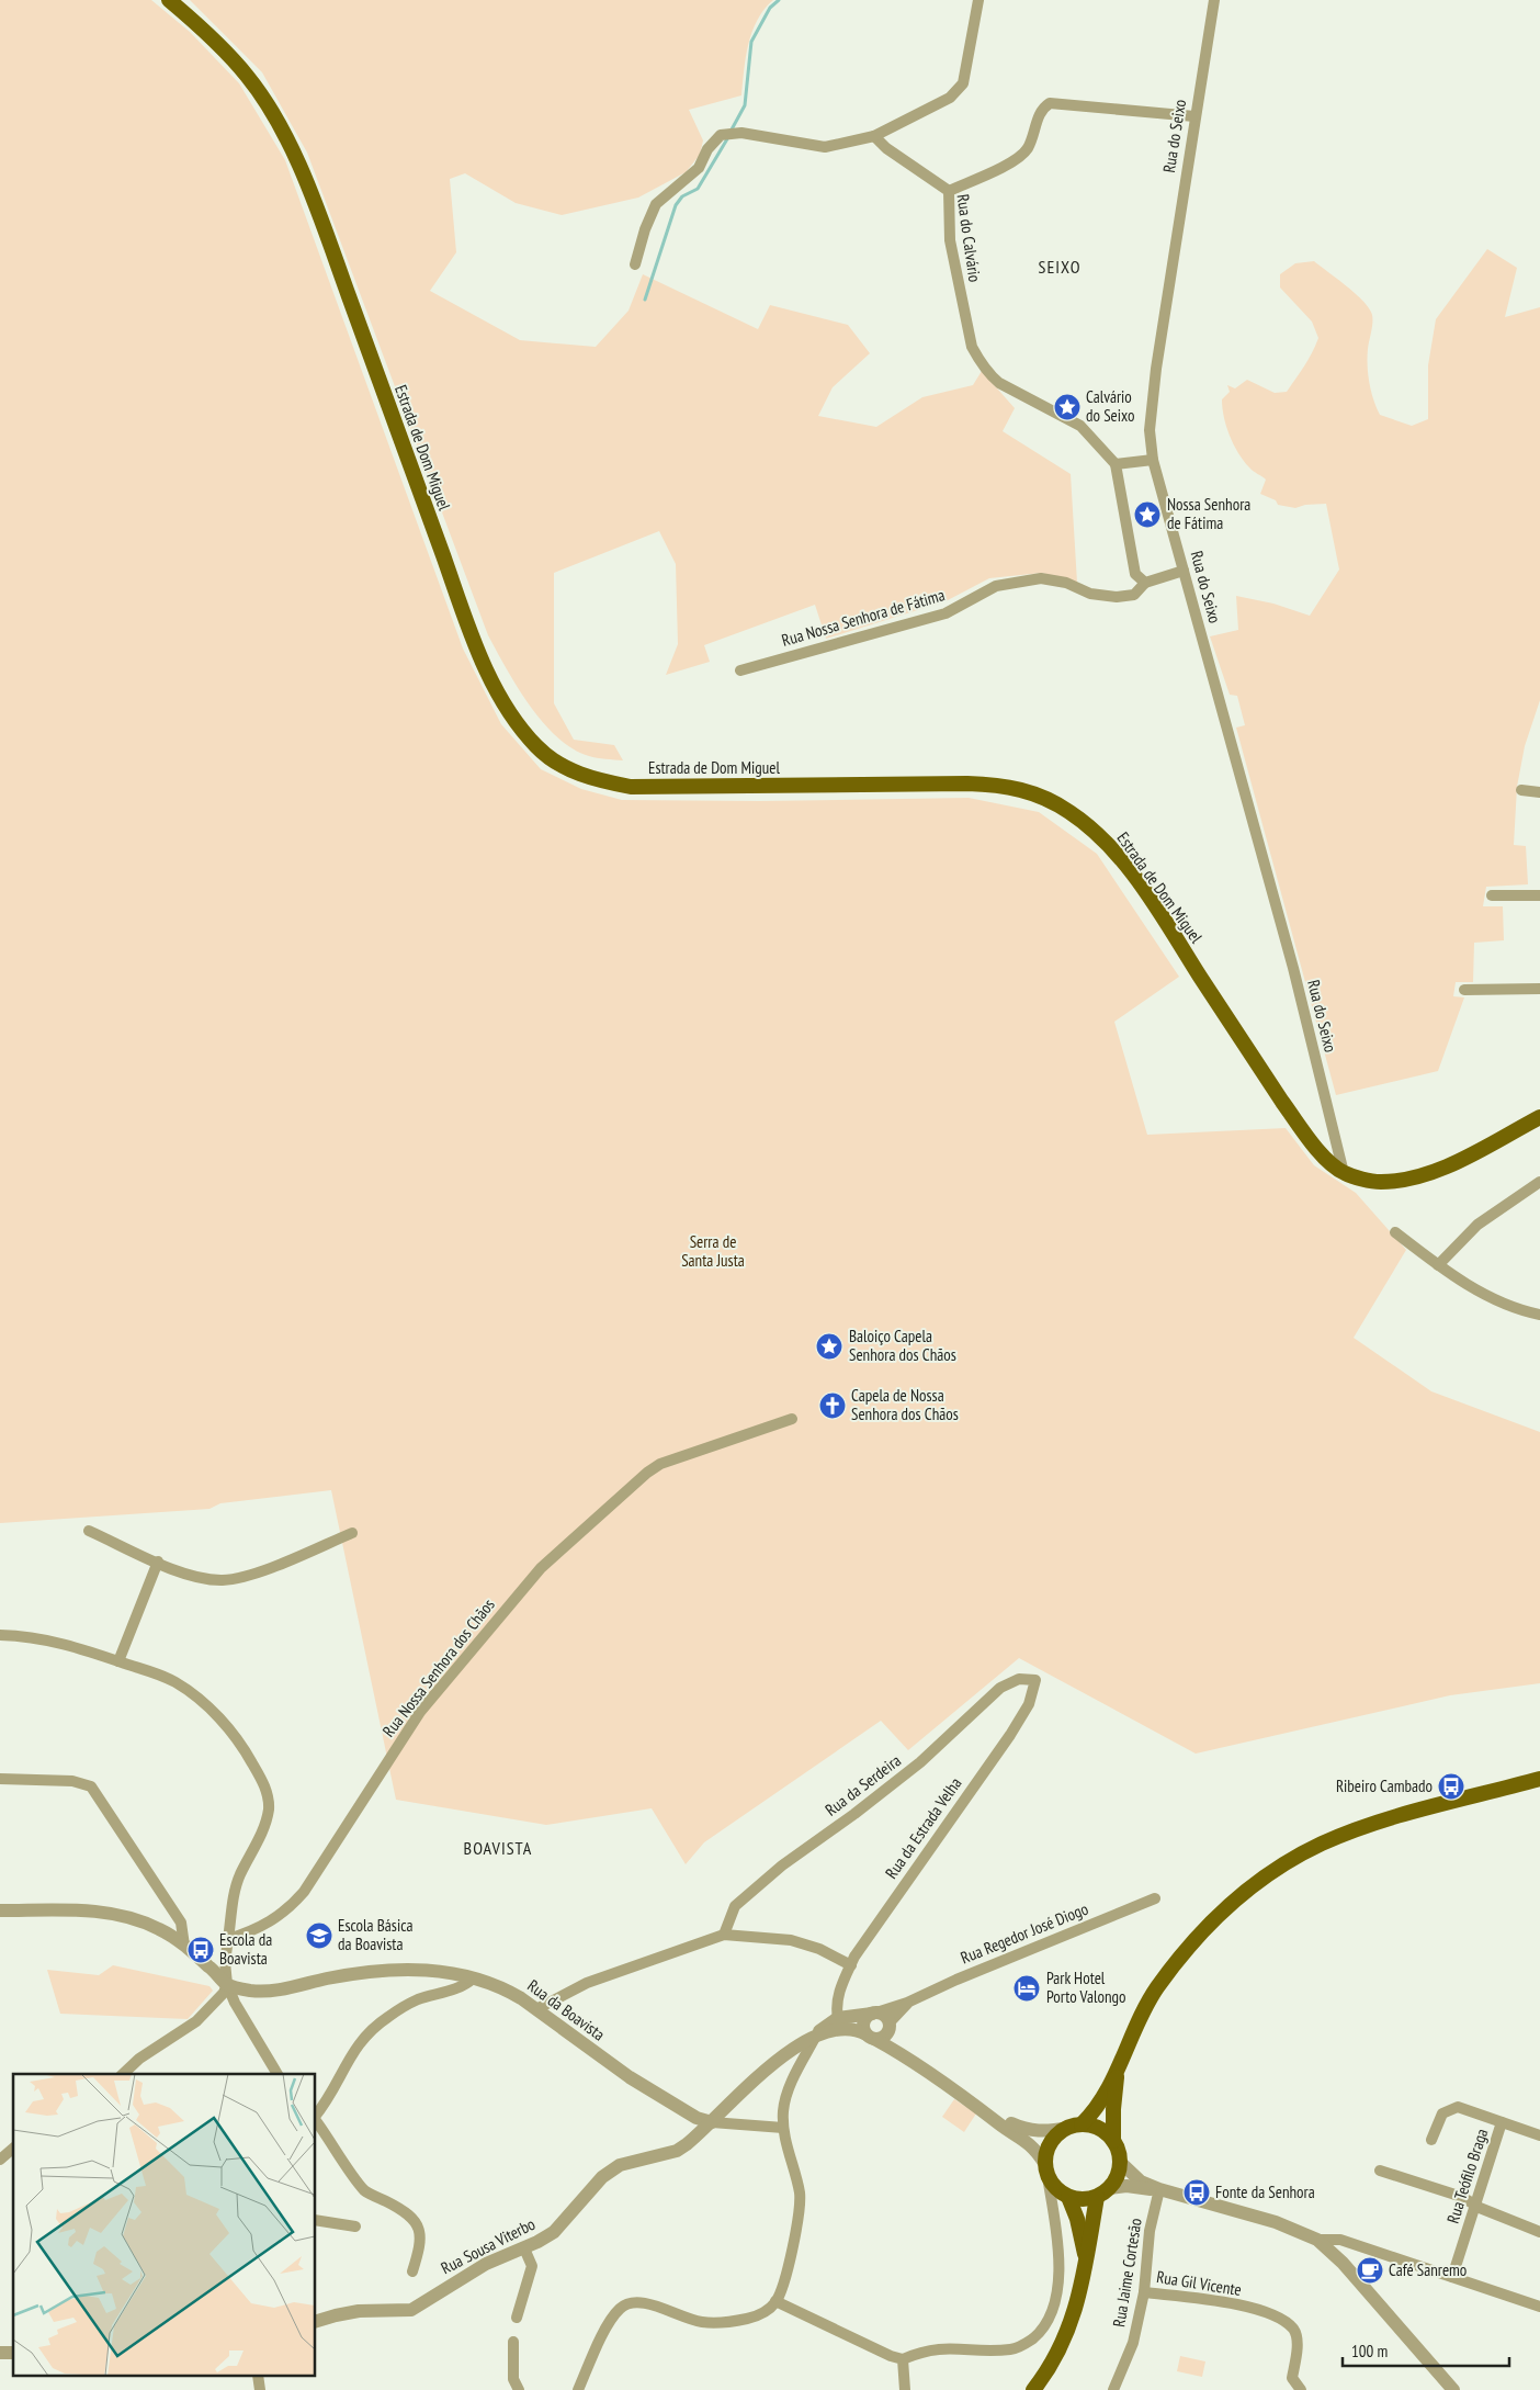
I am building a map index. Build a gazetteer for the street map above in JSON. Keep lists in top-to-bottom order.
{
  "streets": {
    "main road": ["Estrada de Dom Miguel"],
    "street": [
      "Rua do Seixo",
      "Rua do Calvário",
      "Rua Nossa Senhora de Fátima",
      "Rua Nossa Senhora dos Chãos",
      "Rua da Serdeira",
      "Rua da Estrada Velha",
      "Rua Regedor José Diogo",
      "Rua da Boavista",
      "Rua Teófilo Braga",
      "Rua Sousa Viterbo",
      "Rua Jaime Cortesão",
      "Rua Gil Vicente"
    ]
  },
  "crossings": [
    ["Rua do Seixo", "Estrada de Dom Miguel"],
    ["Rua do Seixo", "Rua Nossa Senhora de Fátima"],
    ["Rua da Serdeira", "Rua da Estrada Velha"],
    ["Rua da Boavista", "Rua Sousa Viterbo"],
    ["Rua Jaime Cortesão", "Rua Gil Vicente"]
  ],
  "districts": ["SEIXO", "BOAVISTA"],
  "parks": ["Serra de Santa Justa"],
  "places": {
    "place": ["Calvário do Seixo", "Nossa Senhora de Fátima", "Baloiço Capela Senhora dos Chãos"],
    "church": ["Capela de Nossa Senhora dos Chãos"],
    "bus stop": ["Ribeiro Cambado", "Escola da Boavista", "Fonte da Senhora"],
    "school or university": ["Escola Básica da Boavista"],
    "hotel": ["Park Hotel Porto Valongo"],
    "cafe": ["Café Sanremo"]
  },
  "scale_bar": "100 m"
}
